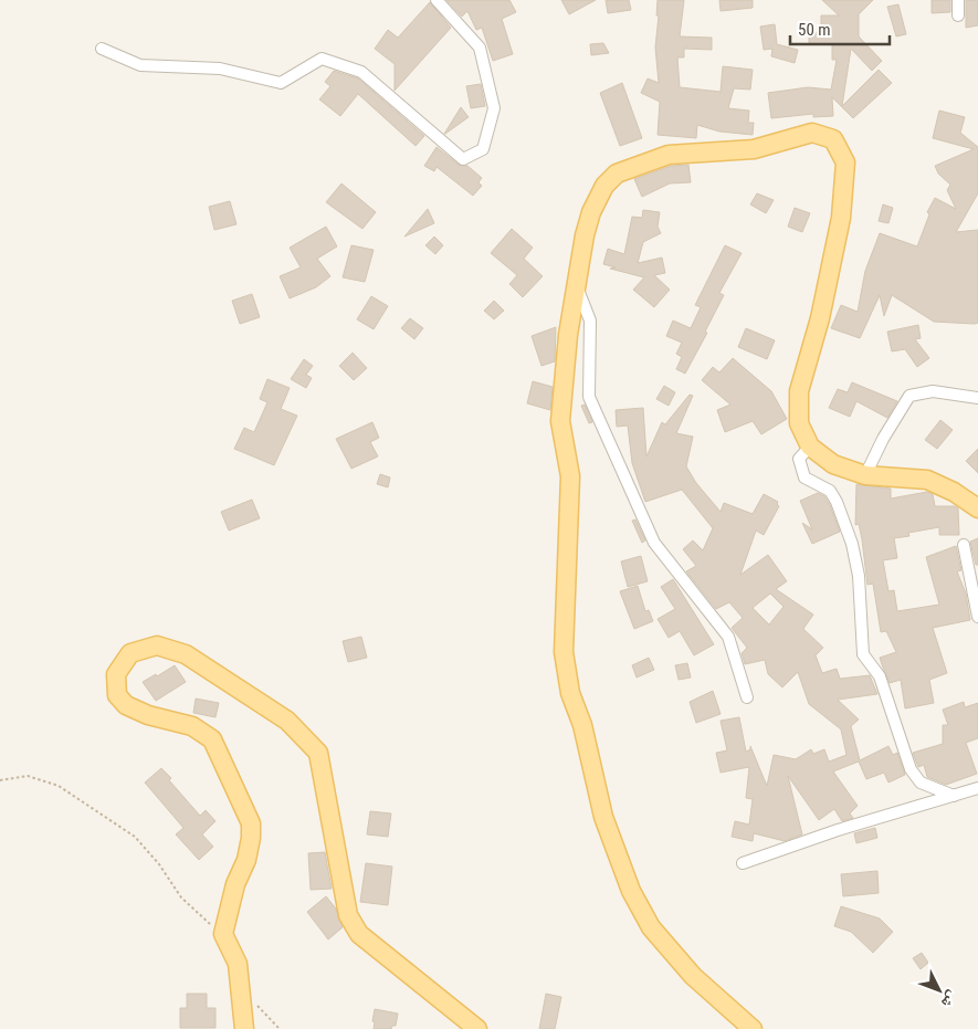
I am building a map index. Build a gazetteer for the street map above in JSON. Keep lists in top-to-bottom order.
{
  "scale_bar": "50 m",
  "north": "bottom right"
}
